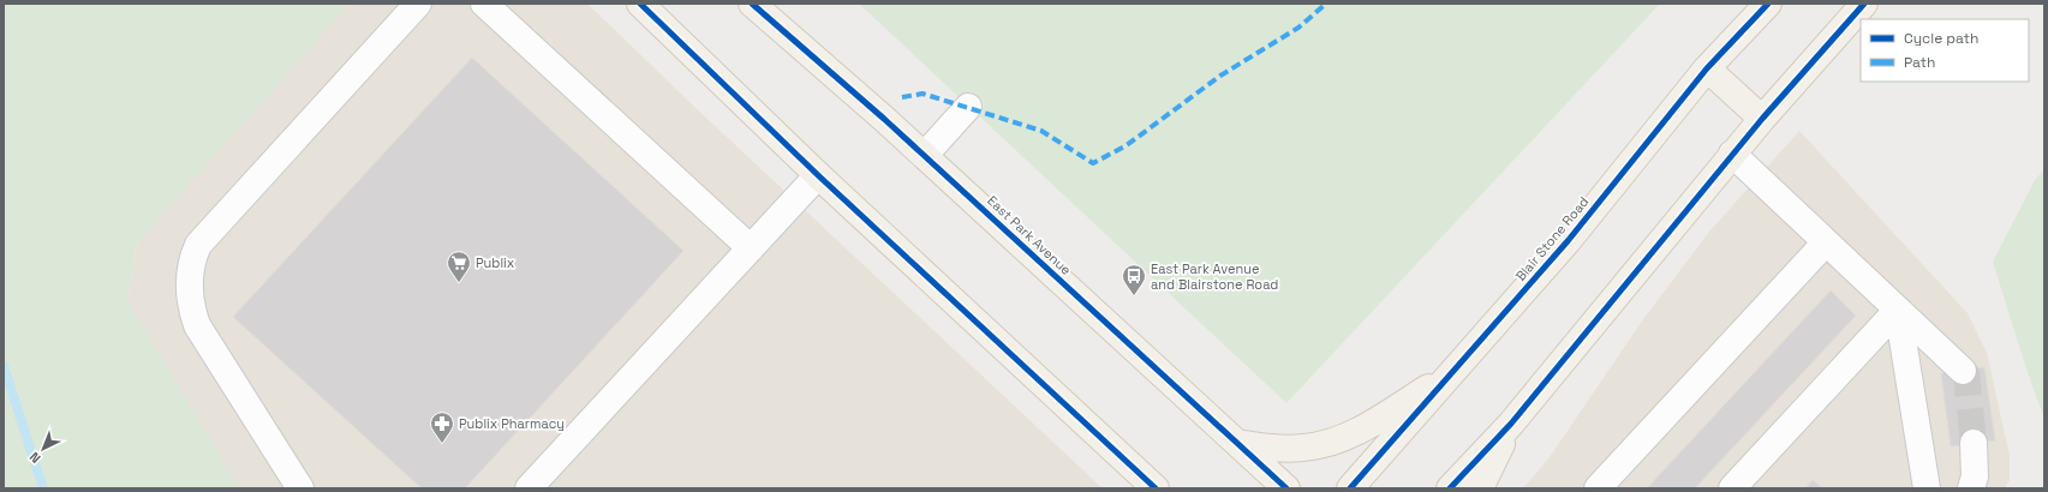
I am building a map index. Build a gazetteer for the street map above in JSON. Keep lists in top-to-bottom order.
{
  "streets": {
    "main road": ["East Park Avenue", "Blair Stone Road"]
  },
  "places": {
    "supermarket": ["Publix"],
    "bus stop": ["East Park Avenue and Blairstone Road"],
    "pharmacy": ["Publix Pharmacy"]
  },
  "legend": ["Cycle path", "Path"],
  "north": "bottom left"
}
